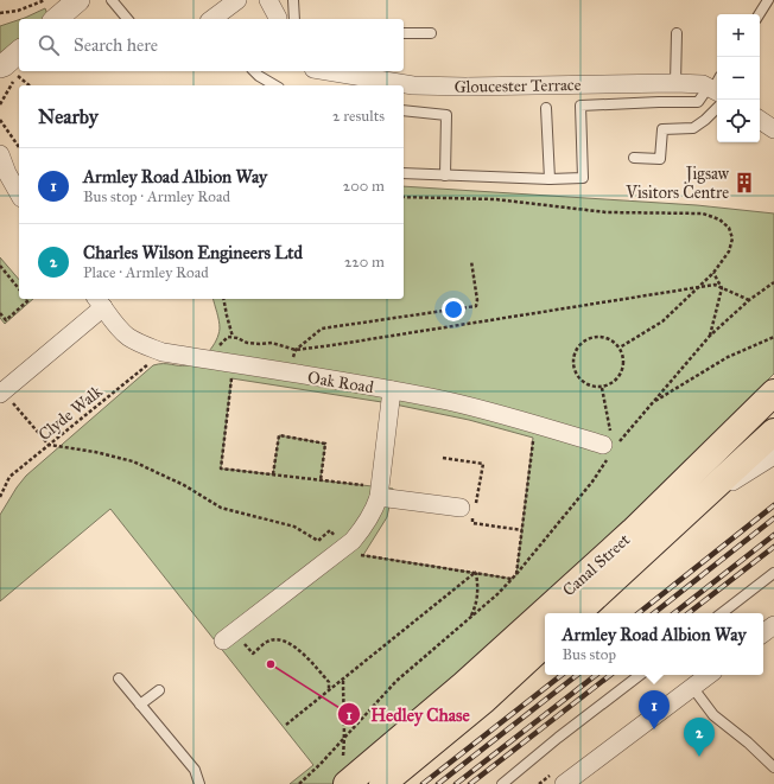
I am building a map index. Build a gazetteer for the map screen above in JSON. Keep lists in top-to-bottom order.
{
  "streets": {
    "main road": ["Canal Street"],
    "street": ["Gloucester Terrace", "Oak Road"],
    "path": ["Clyde Walk"]
  },
  "crossings": [
    ["Oak Road", "Clyde Walk"]
  ],
  "places": {
    "building": ["Jigsaw Visitors Centre"],
    "other": ["Hedley Chase"]
  },
  "page": {
    "map_buttons": ["+", "−"],
    "search": "Search here",
    "heading": ["Nearby", "2 results"],
    "list": [
      {
        "mark": "1",
        "name": "Armley Road Albion Way",
        "note": "Bus stop · Armley Road",
        "value": "200 m"
      },
      {
        "mark": "2",
        "name": "Charles Wilson Engineers Ltd",
        "note": "Place · Armley Road",
        "value": "220 m"
      }
    ],
    "popup": ["Armley Road Albion Way", "Bus stop"],
    "pins": ["1", "2"]
  }
}
